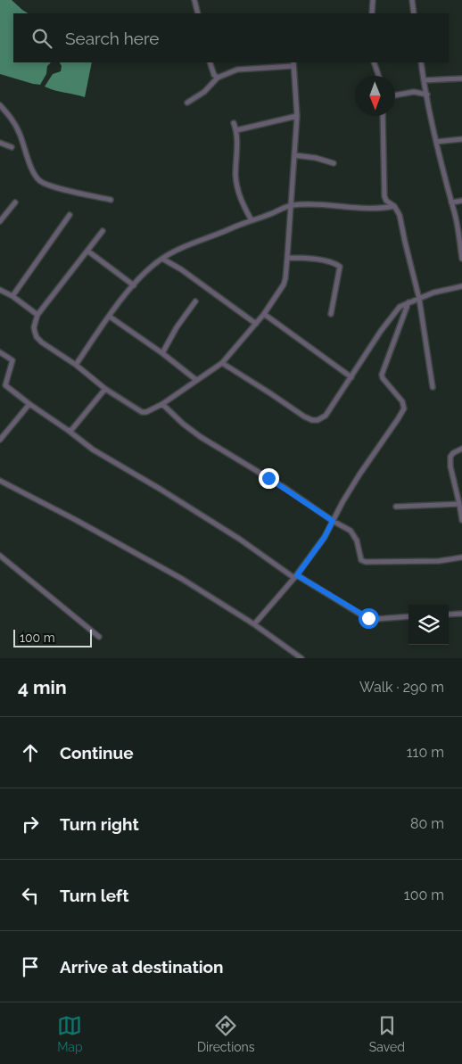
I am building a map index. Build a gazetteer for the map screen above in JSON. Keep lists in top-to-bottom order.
{
  "scale_bar": "100 m",
  "north": "bottom",
  "page": {
    "search": "Search here",
    "scale": "100 m",
    "heading": ["4 min", "Walk · 290 m"],
    "list": [
      ["Continue", "110 m"],
      ["Turn right", "80 m"],
      ["Turn left", "100 m"],
      "Arrive at destination"
    ],
    "nav": ["Map", "Directions", "Saved"]
  }
}
